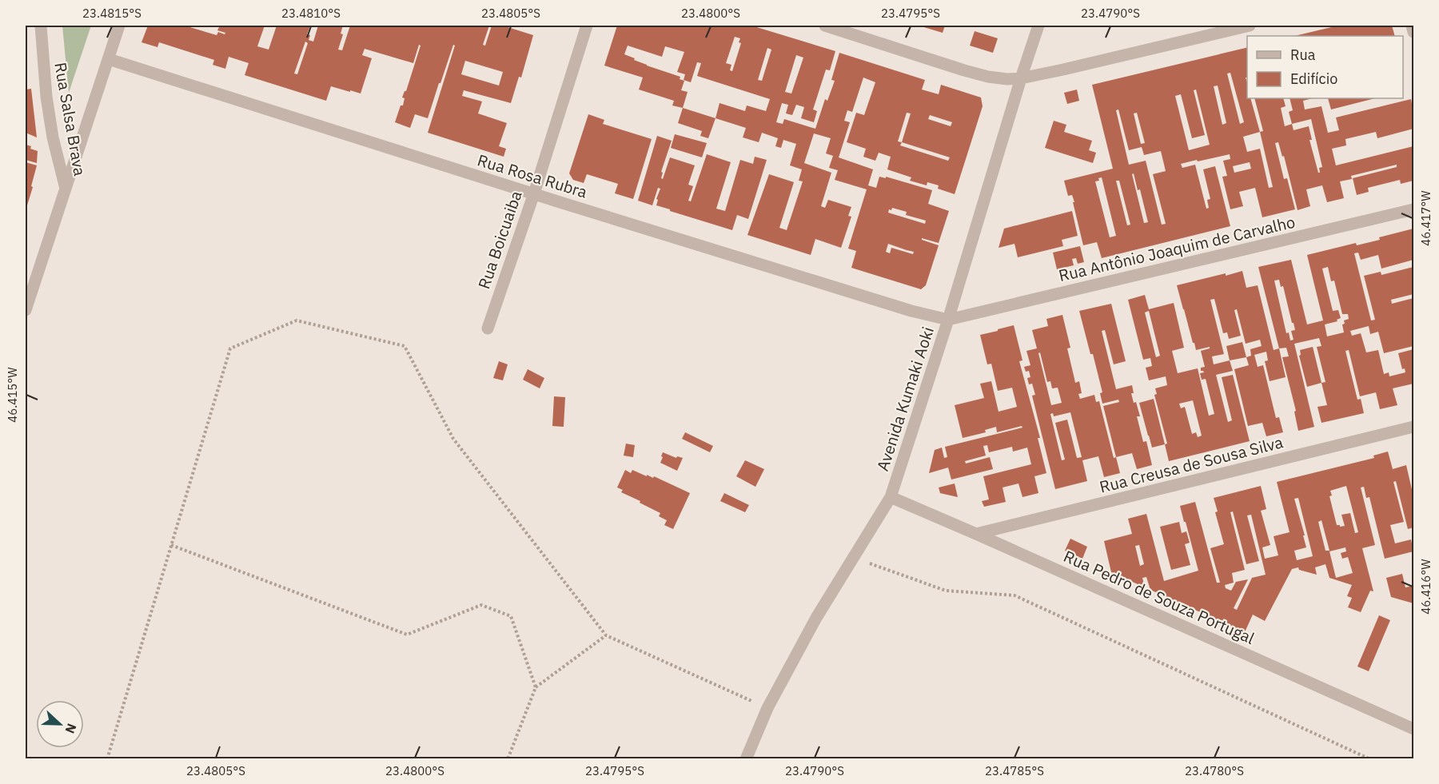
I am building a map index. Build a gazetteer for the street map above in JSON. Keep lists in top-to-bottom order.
{
  "streets": {
    "street": [
      "Rua Salsa Brava",
      "Rua Rosa Rubra",
      "Rua Boicuaiba",
      "Rua Antônio Joaquim de Carvalho",
      "Avenida Kumaki Aoki",
      "Rua Creusa de Sousa Silva",
      "Rua Pedro de Souza Portugal"
    ]
  },
  "crossings": [
    ["Rua Rosa Rubra", "Rua Boicuaiba"],
    ["Rua Rosa Rubra", "Rua Antônio Joaquim de Carvalho"],
    ["Rua Rosa Rubra", "Avenida Kumaki Aoki"],
    ["Rua Antônio Joaquim de Carvalho", "Avenida Kumaki Aoki"],
    ["Avenida Kumaki Aoki", "Rua Pedro de Souza Portugal"],
    ["Rua Creusa de Sousa Silva", "Rua Pedro de Souza Portugal"]
  ],
  "legend": ["Rua", "Edifício"],
  "north": "right",
  "coordinates": [
    "23.4815°S",
    "23.4810°S",
    "23.4805°S",
    "23.4800°S",
    "23.4795°S",
    "23.4790°S",
    "46.417°W",
    "46.415°W",
    "46.416°W",
    "23.4785°S",
    "23.4780°S"
  ]
}
